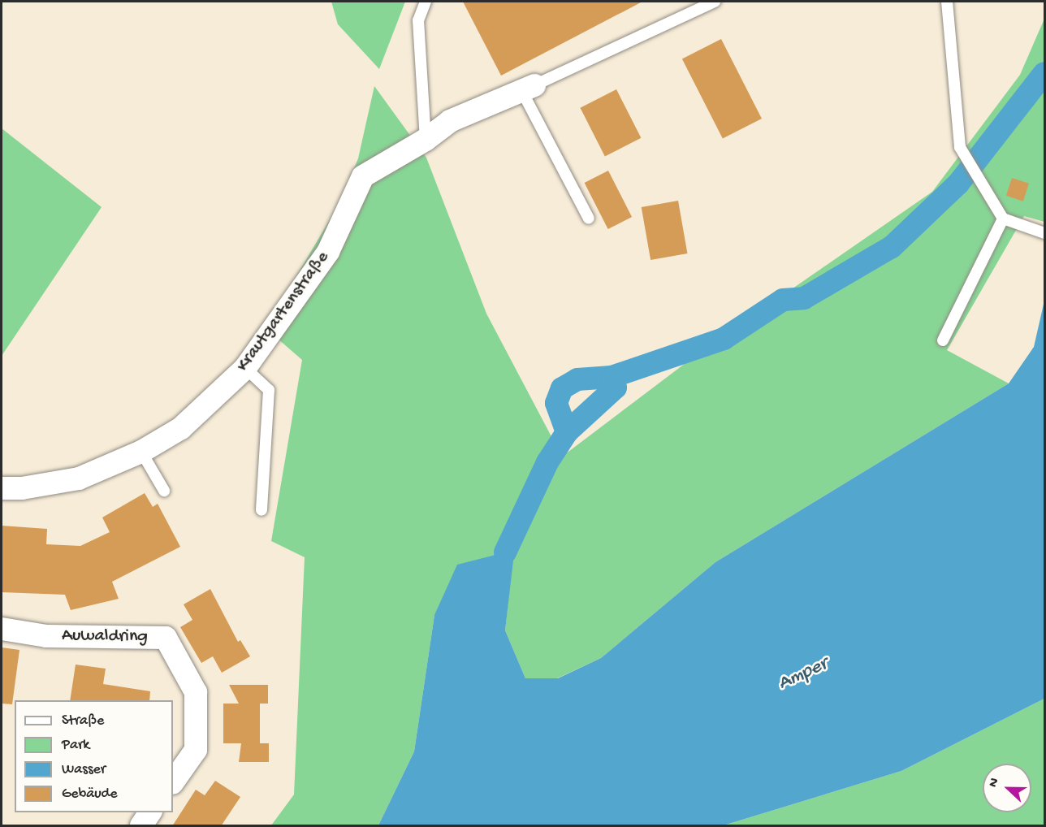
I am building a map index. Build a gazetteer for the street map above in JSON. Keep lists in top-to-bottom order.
{
  "streets": {
    "street": ["Krautgartenstraße", "Auwaldring"]
  },
  "water": ["Amper"],
  "legend": [
    "Straße",
    "Park",
    "Wasser",
    "Gebäude"
  ],
  "north": "left"
}
